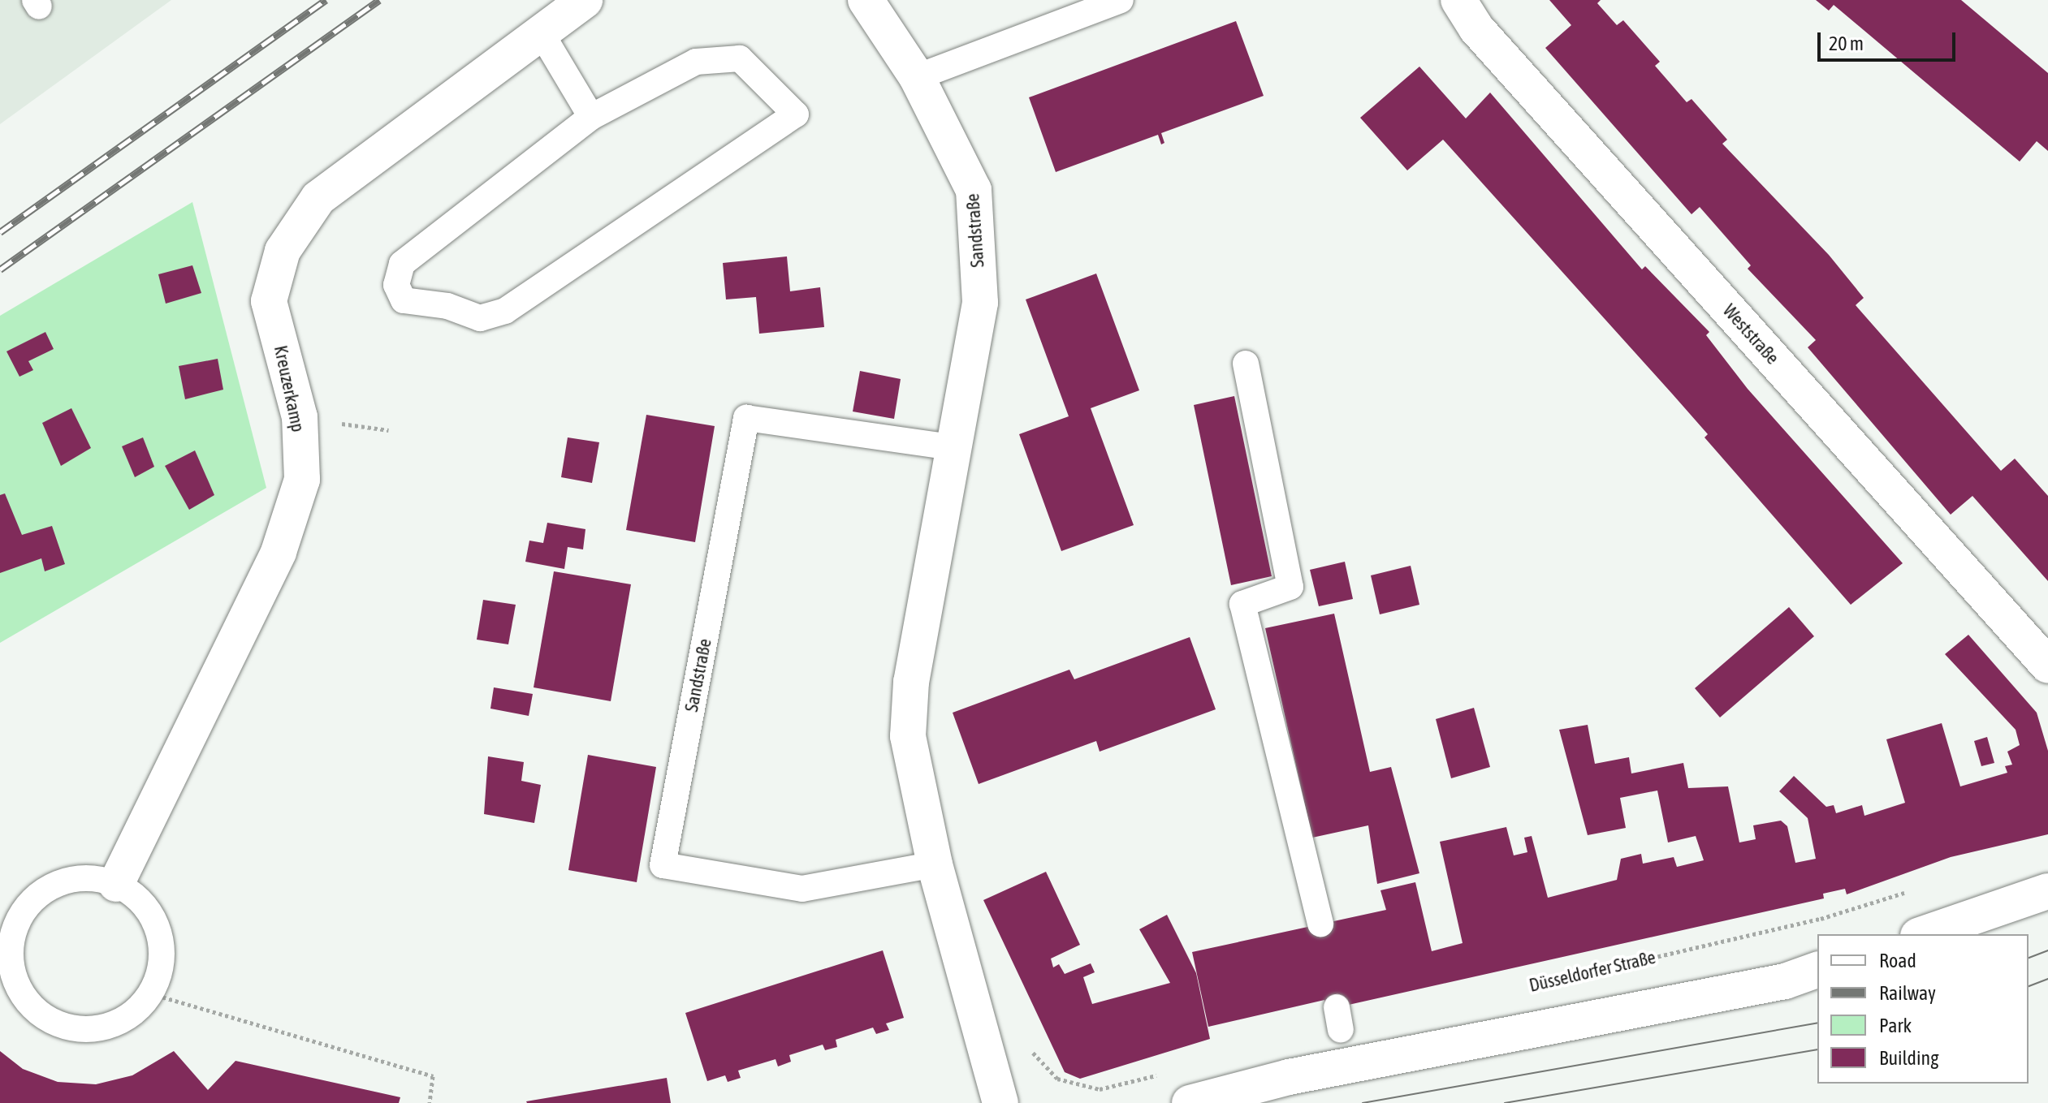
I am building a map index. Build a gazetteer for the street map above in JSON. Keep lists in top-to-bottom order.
{
  "streets": {
    "street": ["Sandstraße", "Weststraße", "Kreuzerkamp"],
    "path": ["Düsseldorfer Straße"]
  },
  "legend": [
    "Road",
    "Railway",
    "Park",
    "Building"
  ],
  "scale_bar": "20 m"
}
